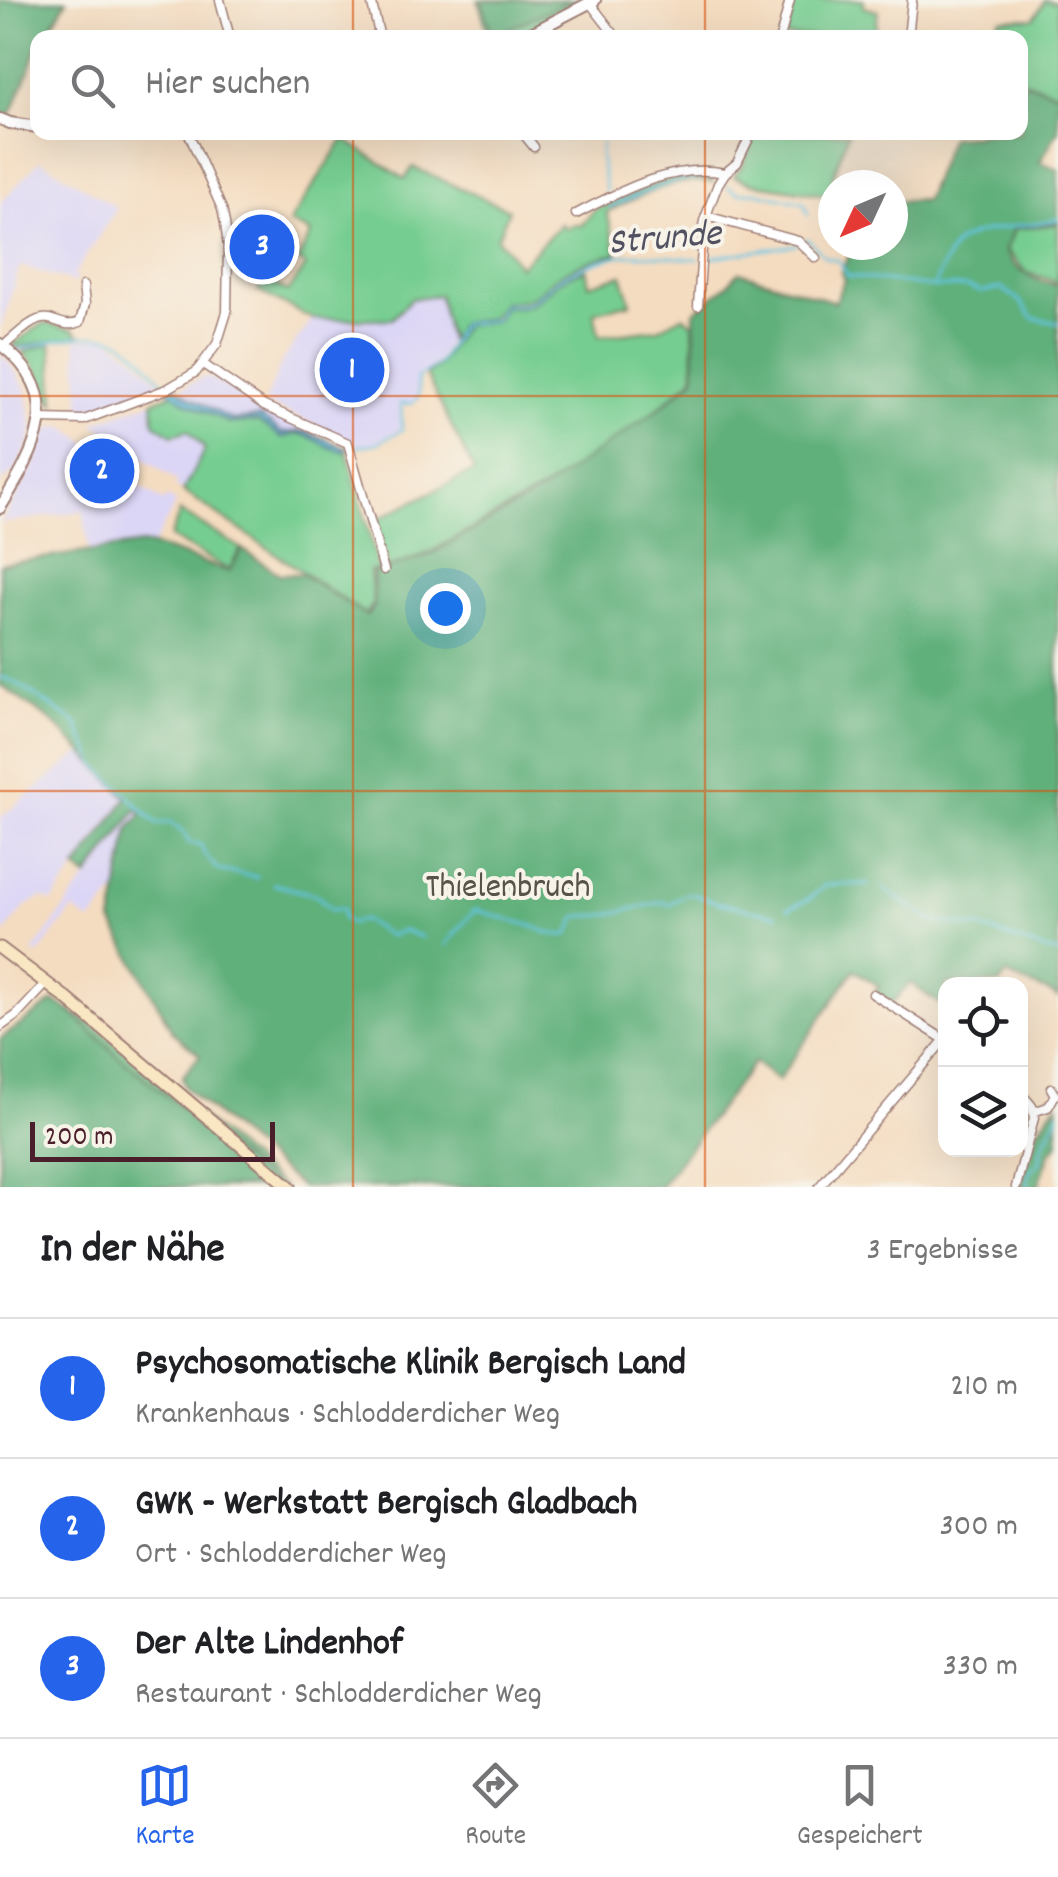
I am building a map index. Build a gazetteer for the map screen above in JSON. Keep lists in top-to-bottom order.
{
  "water": ["Strunde"],
  "parks": ["Thielenbruch"],
  "scale_bar": "200 m",
  "north": "bottom left",
  "page": {
    "search": "Hier suchen",
    "pins": ["3", "1", "2"],
    "scale": "200 m",
    "heading": ["In der Nähe", "3 Ergebnisse"],
    "list": [
      {
        "mark": "1",
        "name": "Psychosomatische Klinik Bergisch Land",
        "note": "Krankenhaus · Schlodderdicher Weg",
        "value": "210 m"
      },
      {
        "mark": "2",
        "name": "GWK - Werkstatt Bergisch Gladbach",
        "note": "Ort · Schlodderdicher Weg",
        "value": "300 m"
      },
      {
        "mark": "3",
        "name": "Der Alte Lindenhof",
        "note": "Restaurant · Schlodderdicher Weg",
        "value": "330 m"
      }
    ],
    "nav": ["Karte", "Route", "Gespeichert"]
  }
}
